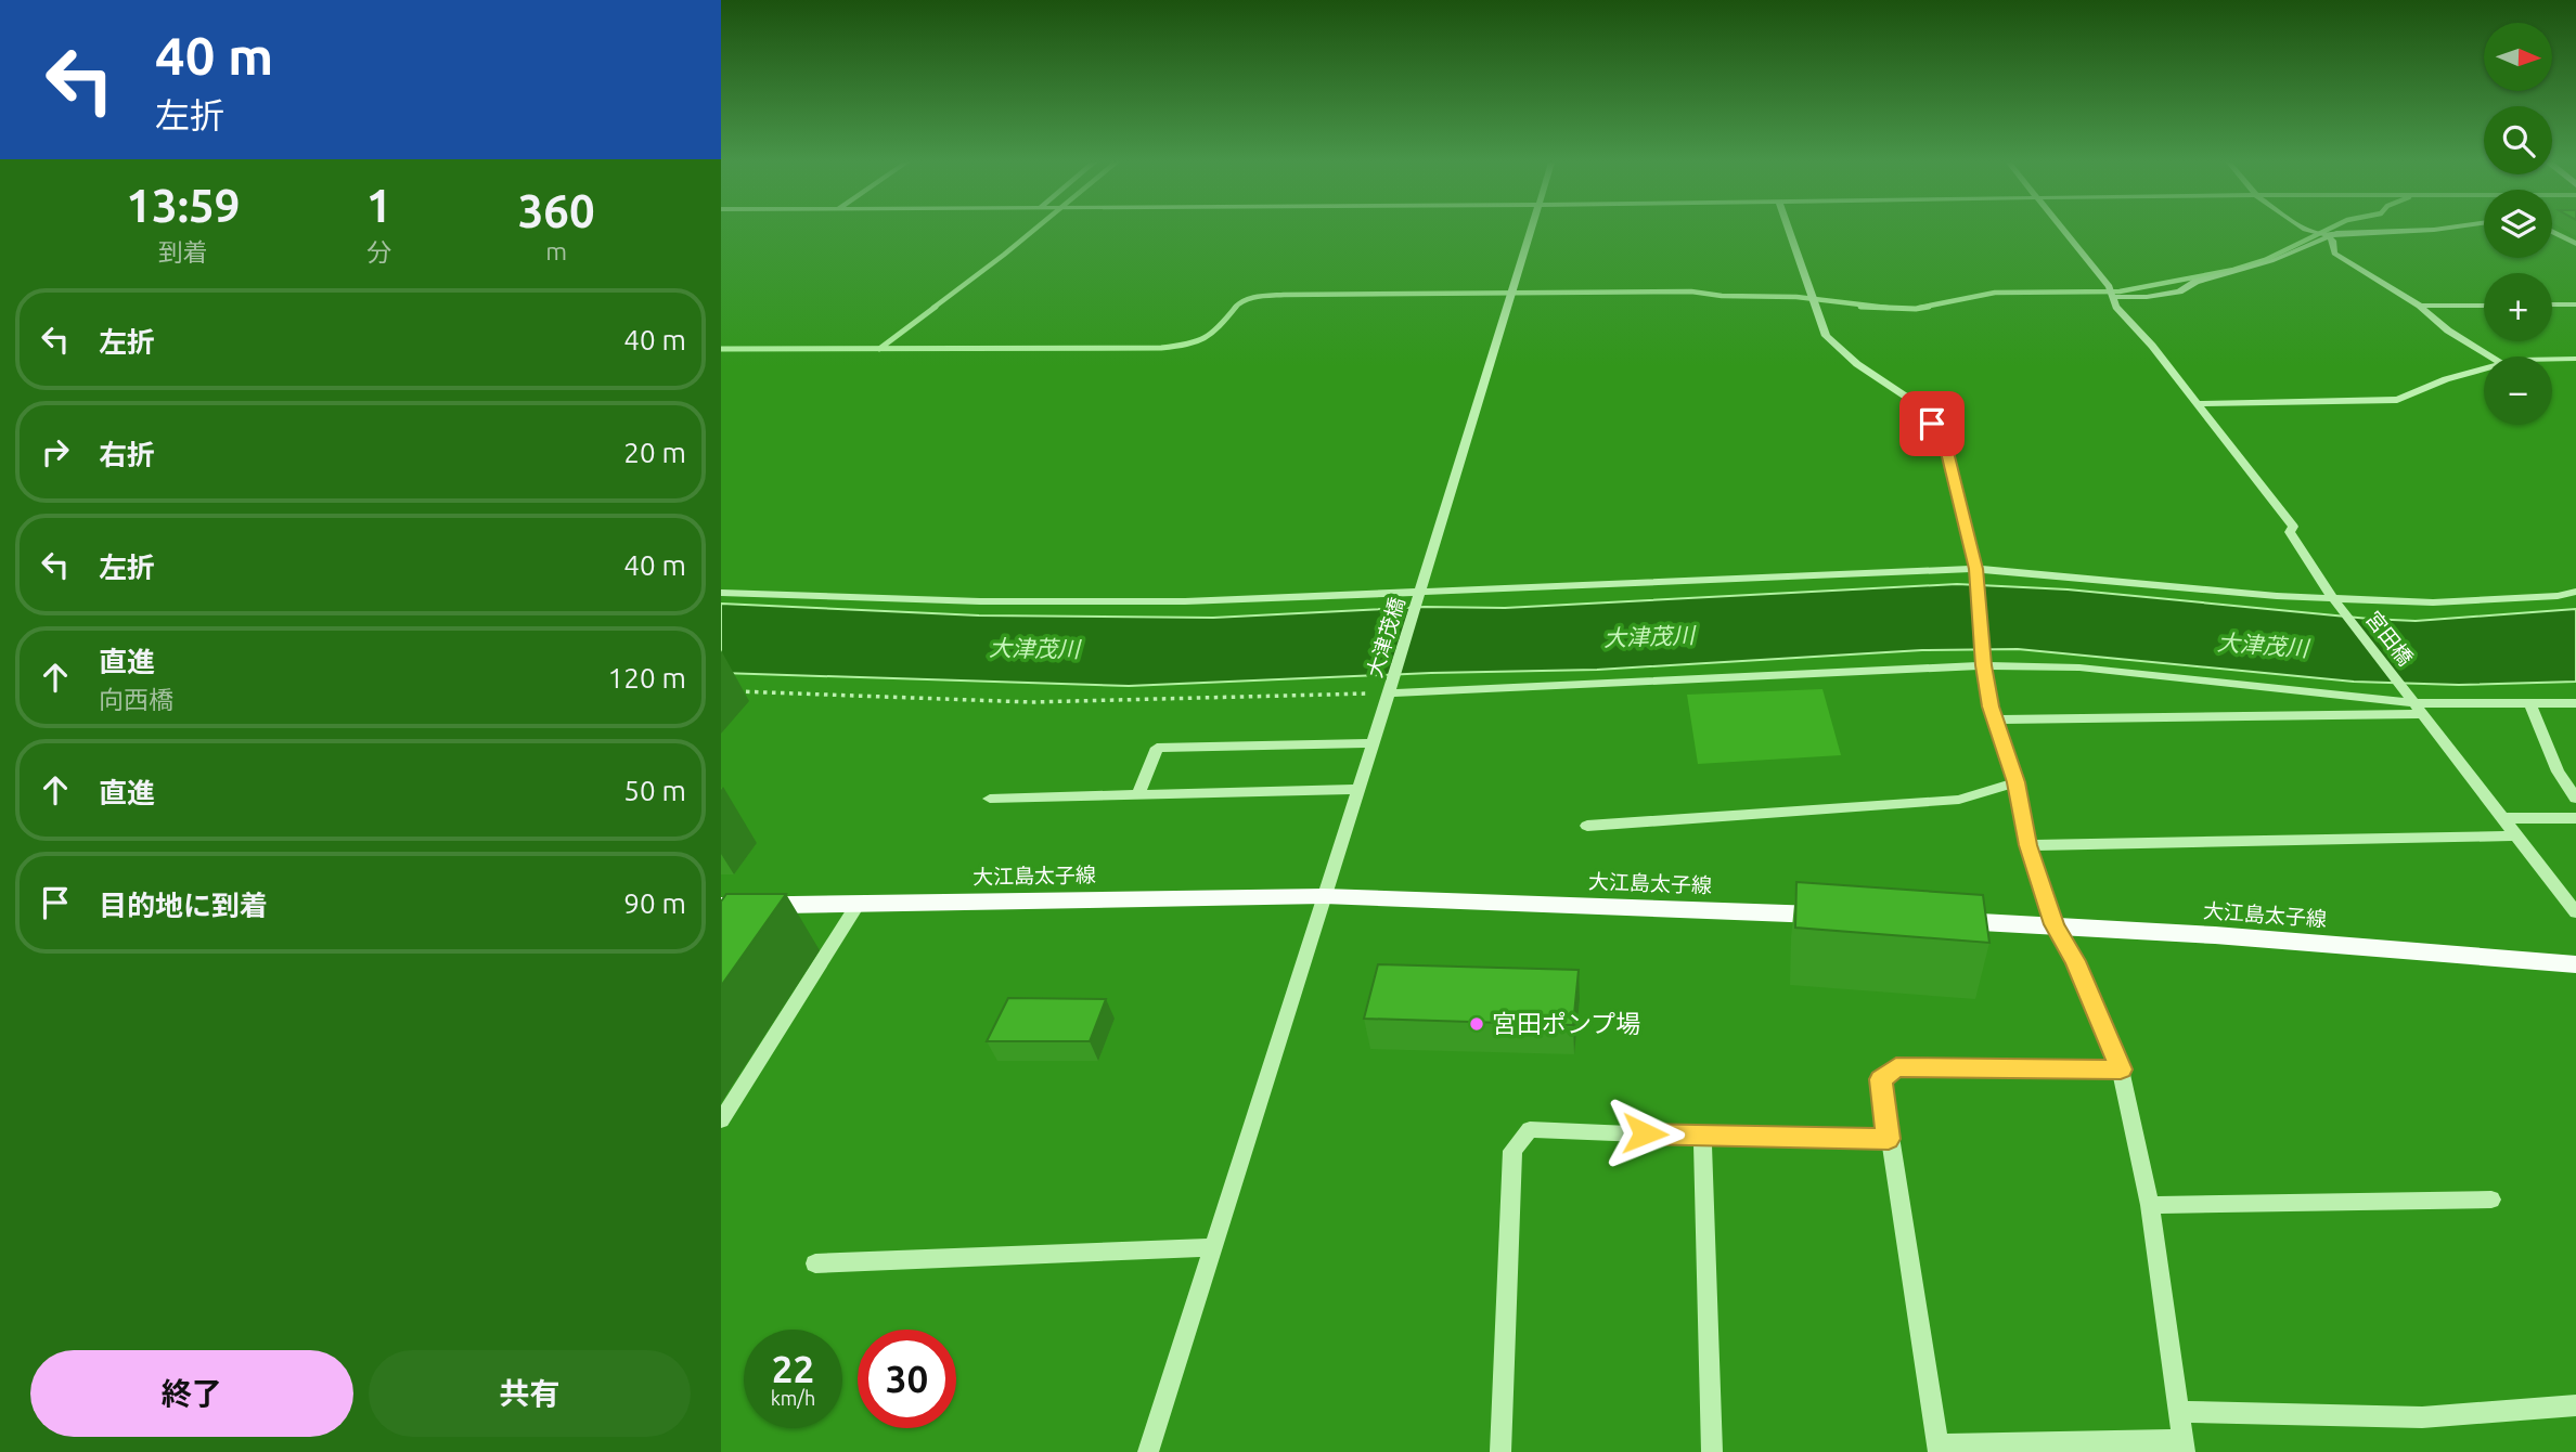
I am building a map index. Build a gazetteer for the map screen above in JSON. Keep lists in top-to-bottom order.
{
  "streets": {
    "main road": ["大江島太子線"],
    "street": ["大津茂橋", "宮田橋"]
  },
  "crossings": [
    ["大津茂橋", "大江島太子線"]
  ],
  "water": ["大津茂川"],
  "places": ["宮田ポンプ場"],
  "north": "right",
  "page": {
    "turn": ["40 m", "左折"],
    "map_buttons": ["+", "−"],
    "eta": [
      "13:59",
      "到着",
      "1",
      "分",
      "360",
      "m"
    ],
    "list": [
      {
        "name": "左折",
        "value": "40 m"
      },
      {
        "name": "右折",
        "value": "20 m"
      },
      {
        "name": "左折",
        "value": "40 m"
      },
      {
        "name": "直進",
        "note": "向西橋",
        "value": "120 m"
      },
      {
        "name": "直進",
        "value": "50 m"
      },
      {
        "name": "目的地に到着",
        "value": "90 m"
      }
    ],
    "speed": "22 km/h",
    "limit": "30",
    "buttons": ["終了", "共有"]
  }
}
